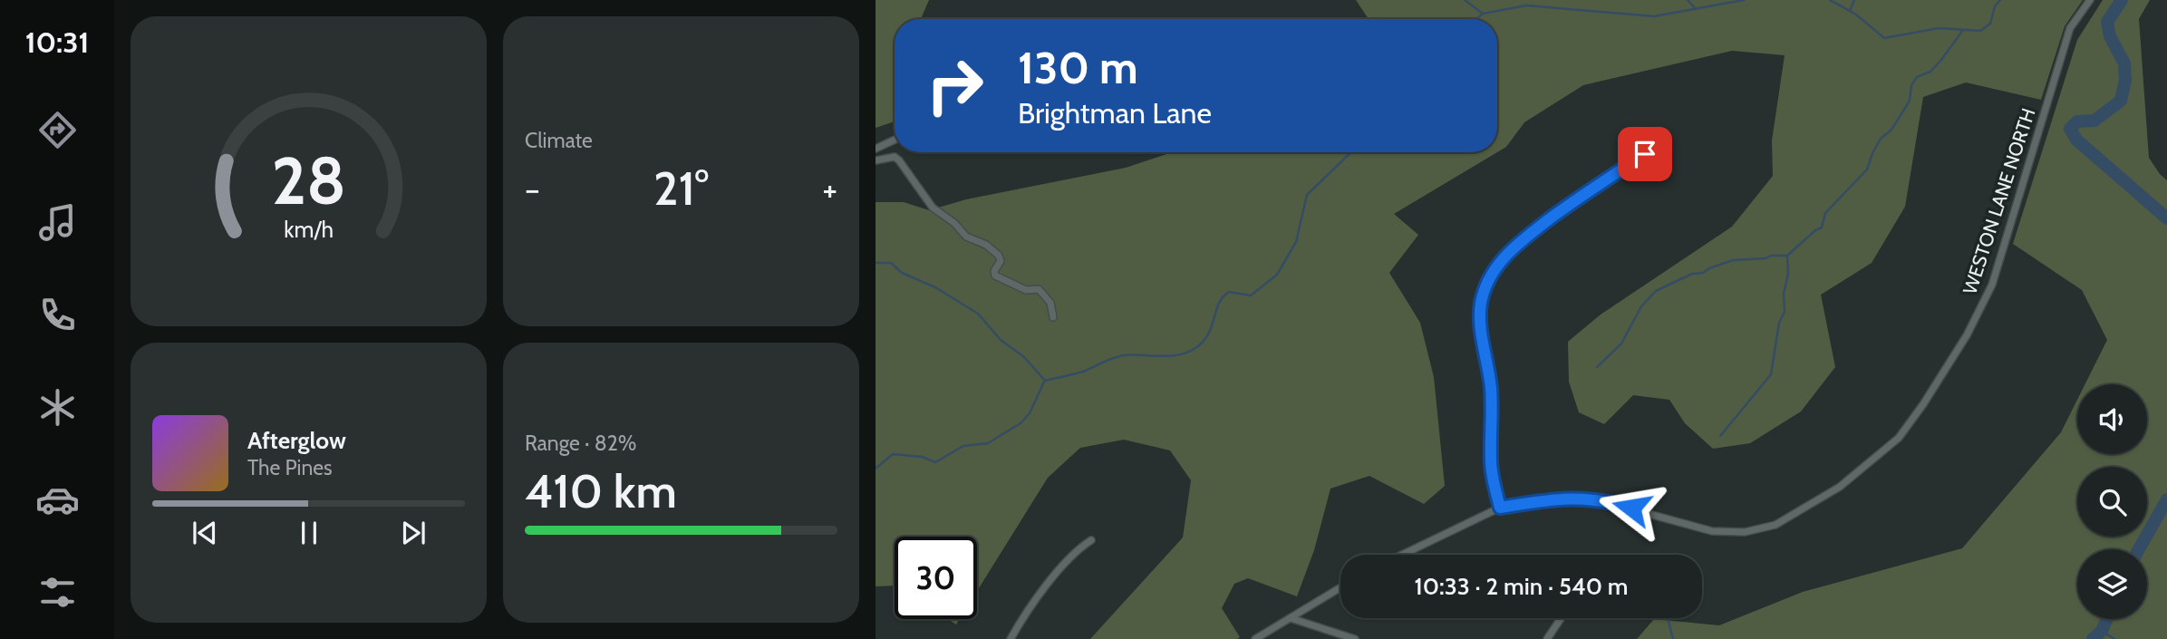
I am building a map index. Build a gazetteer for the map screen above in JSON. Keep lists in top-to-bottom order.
{
  "streets": {
    "street": ["WESTON LANE NORTH"]
  },
  "page": {
    "tabs": "10:31",
    "tile": [
      "Climate",
      ["Range · 82%", "410 km"]
    ],
    "turn": ["130 m", "Brightman Lane"],
    "heat": ["−", "21°", "+"],
    "song": ["Afterglow", "The Pines"],
    "limit": "30",
    "trip": "10:33 · 2 min · 540 m",
    "gauge": ["28", "km/h"]
  }
}
